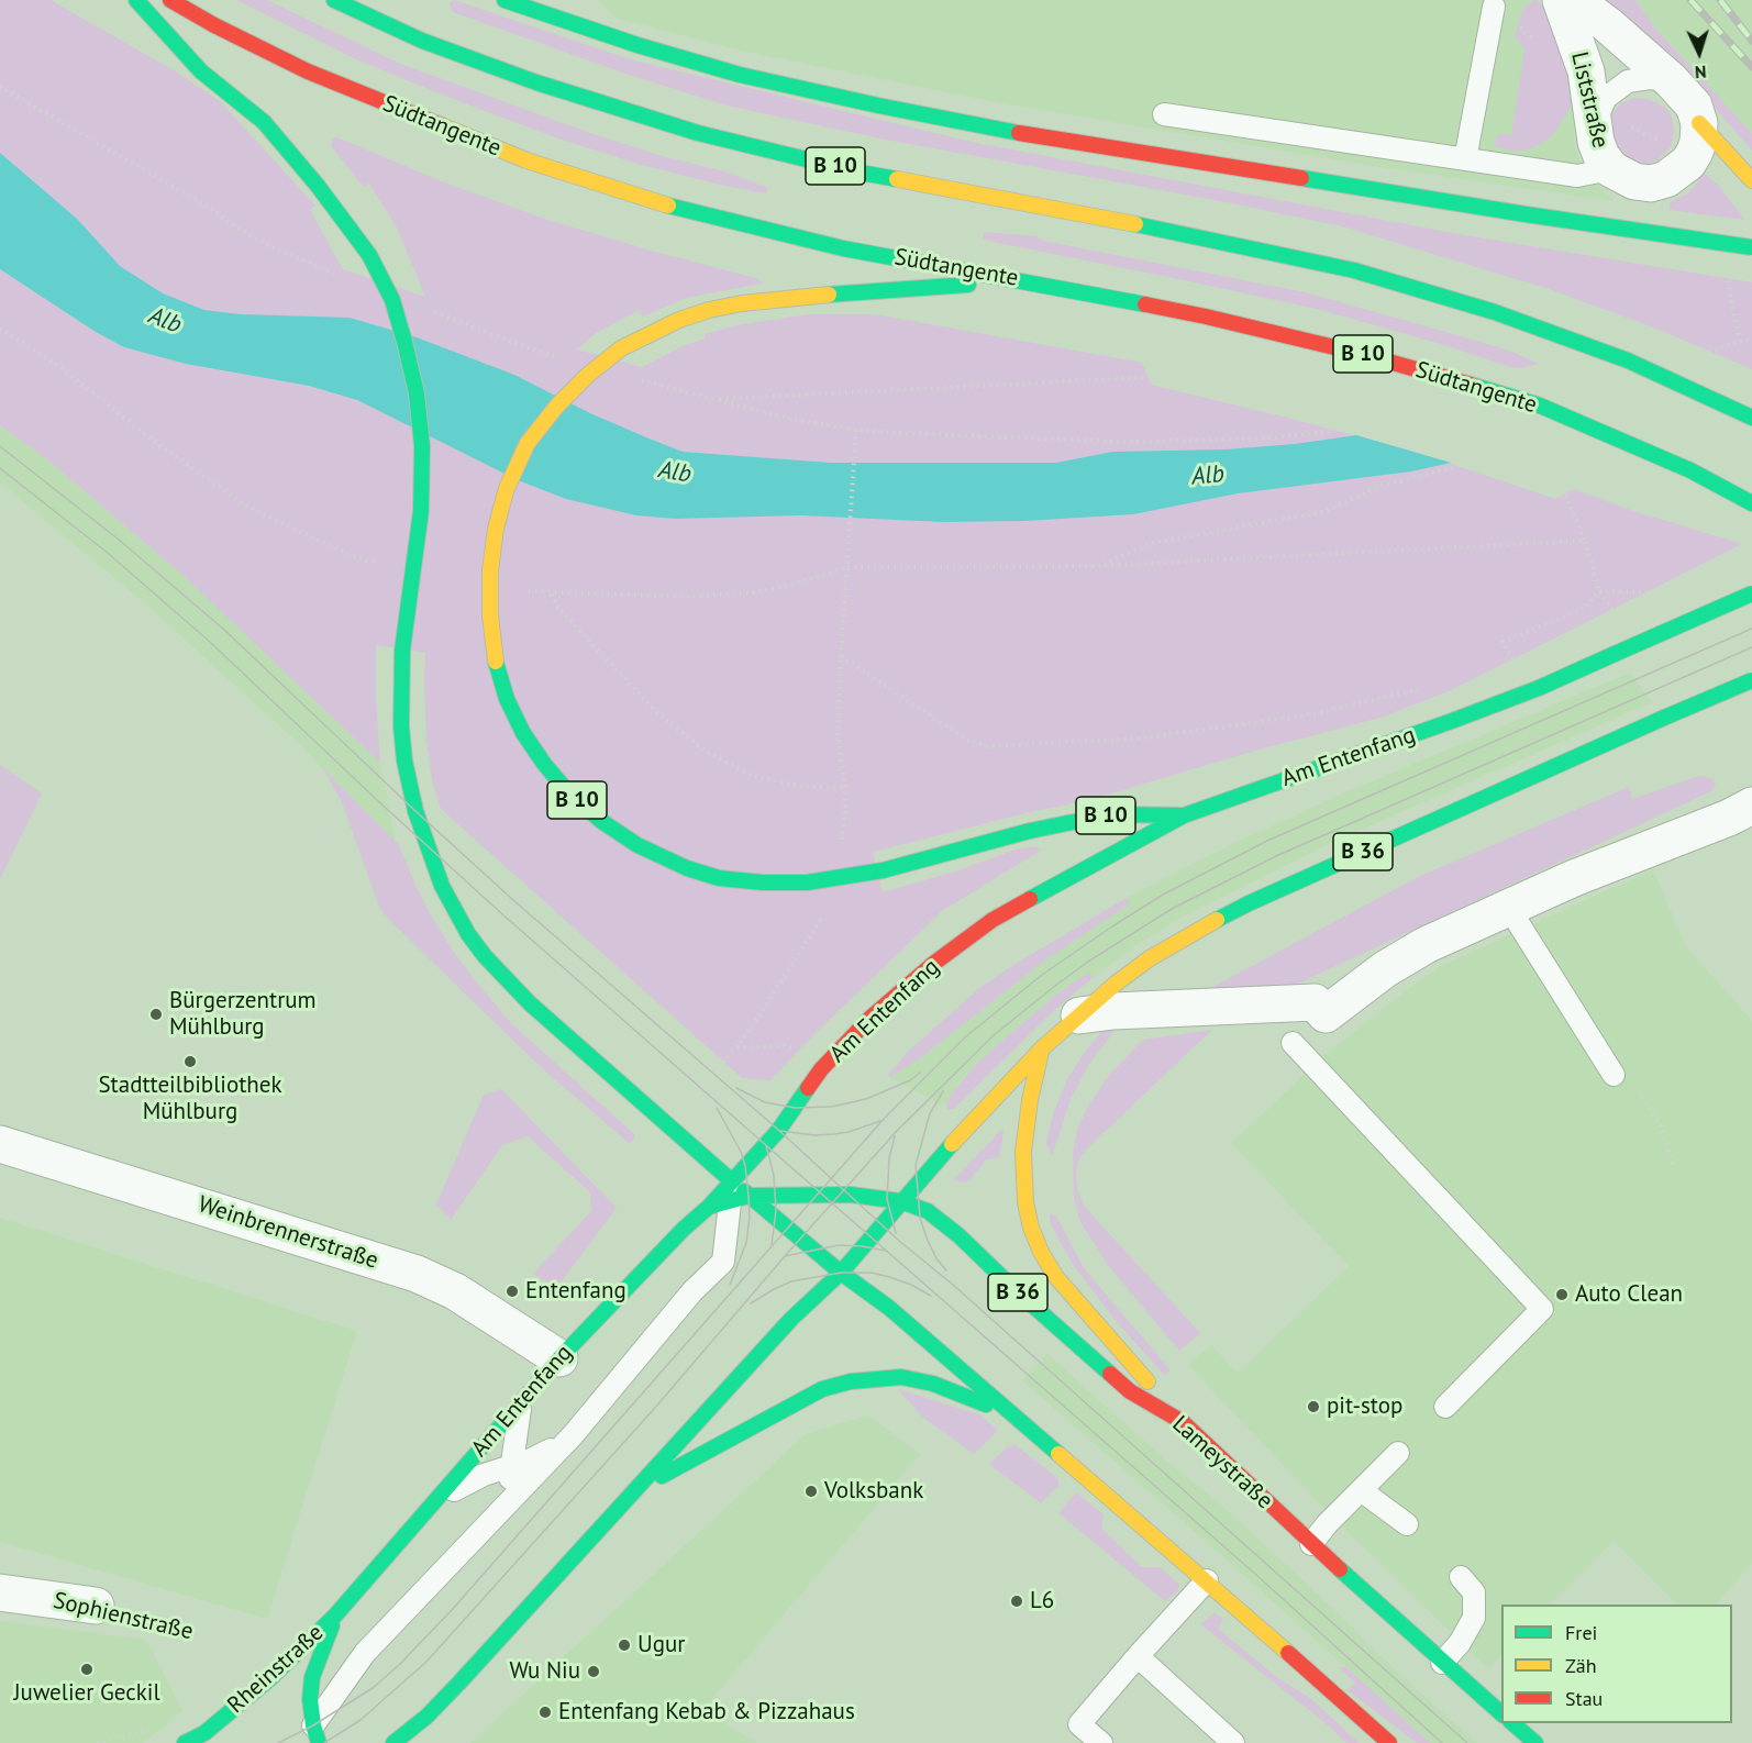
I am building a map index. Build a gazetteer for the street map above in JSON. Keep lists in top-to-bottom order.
{
  "streets": {
    "main road": [
      "Südtangente",
      "B 10",
      "Am Entenfang",
      "B 36",
      "Lameystraße",
      "Rheinstraße"
    ],
    "street": ["Liststraße", "Weinbrennerstraße", "Sophienstraße"]
  },
  "crossings": [
    ["Südtangente", "B 10"],
    ["B 10", "Am Entenfang"],
    ["Am Entenfang", "Weinbrennerstraße"],
    ["Am Entenfang", "Lameystraße"],
    ["Am Entenfang", "Rheinstraße"],
    ["B 36", "Lameystraße"]
  ],
  "water": ["Alb"],
  "places": [
    "Bürgerzentrum Mühlburg",
    "Stadtteilbibliothek Mühlburg",
    "Entenfang",
    "Auto Clean",
    "pit-stop",
    "Volksbank",
    "L6",
    "Ugur",
    "Juwelier Geckil",
    "Wu Niu",
    "Entenfang Kebab & Pizzahaus"
  ],
  "legend": ["Frei", "Zäh", "Stau"],
  "north": "bottom"
}
